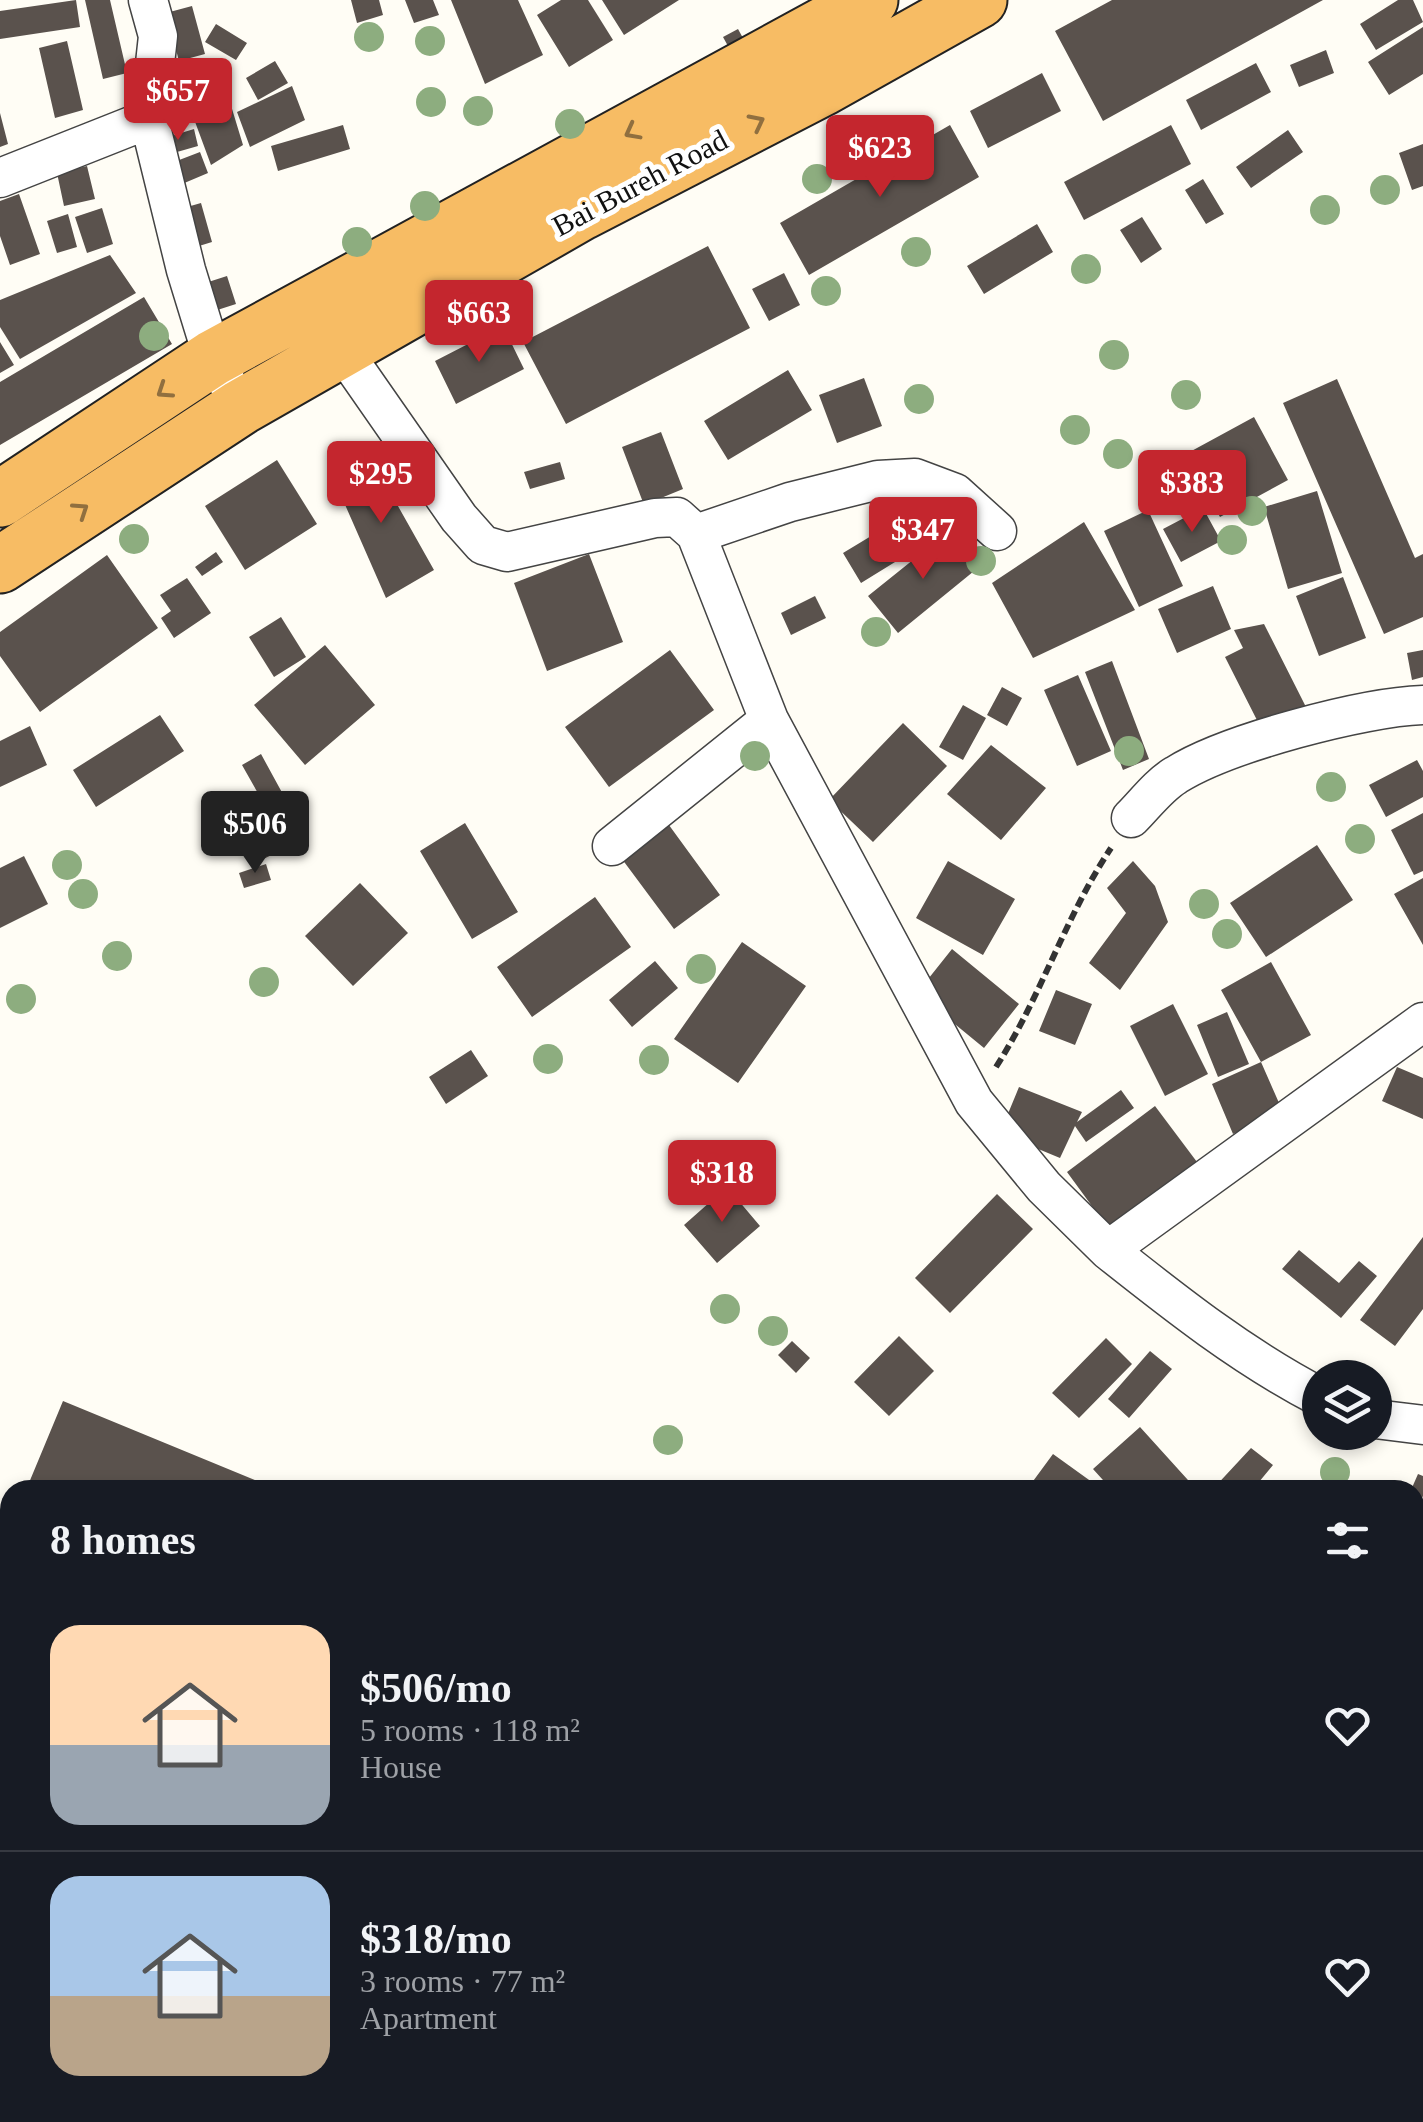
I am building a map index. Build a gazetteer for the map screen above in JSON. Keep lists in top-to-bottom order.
{
  "streets": {
    "highway": ["Bai Bureh Road"]
  },
  "page": {
    "price": [
      "$657",
      "$623",
      "$663",
      "$295",
      "$383",
      "$347",
      "$506",
      "$318"
    ],
    "heading": "8 homes",
    "list": [
      {
        "name": "$506/mo",
        "note": "5 rooms · 118 m² · House"
      },
      {
        "name": "$318/mo",
        "note": "3 rooms · 77 m² · Apartment"
      }
    ]
  }
}
